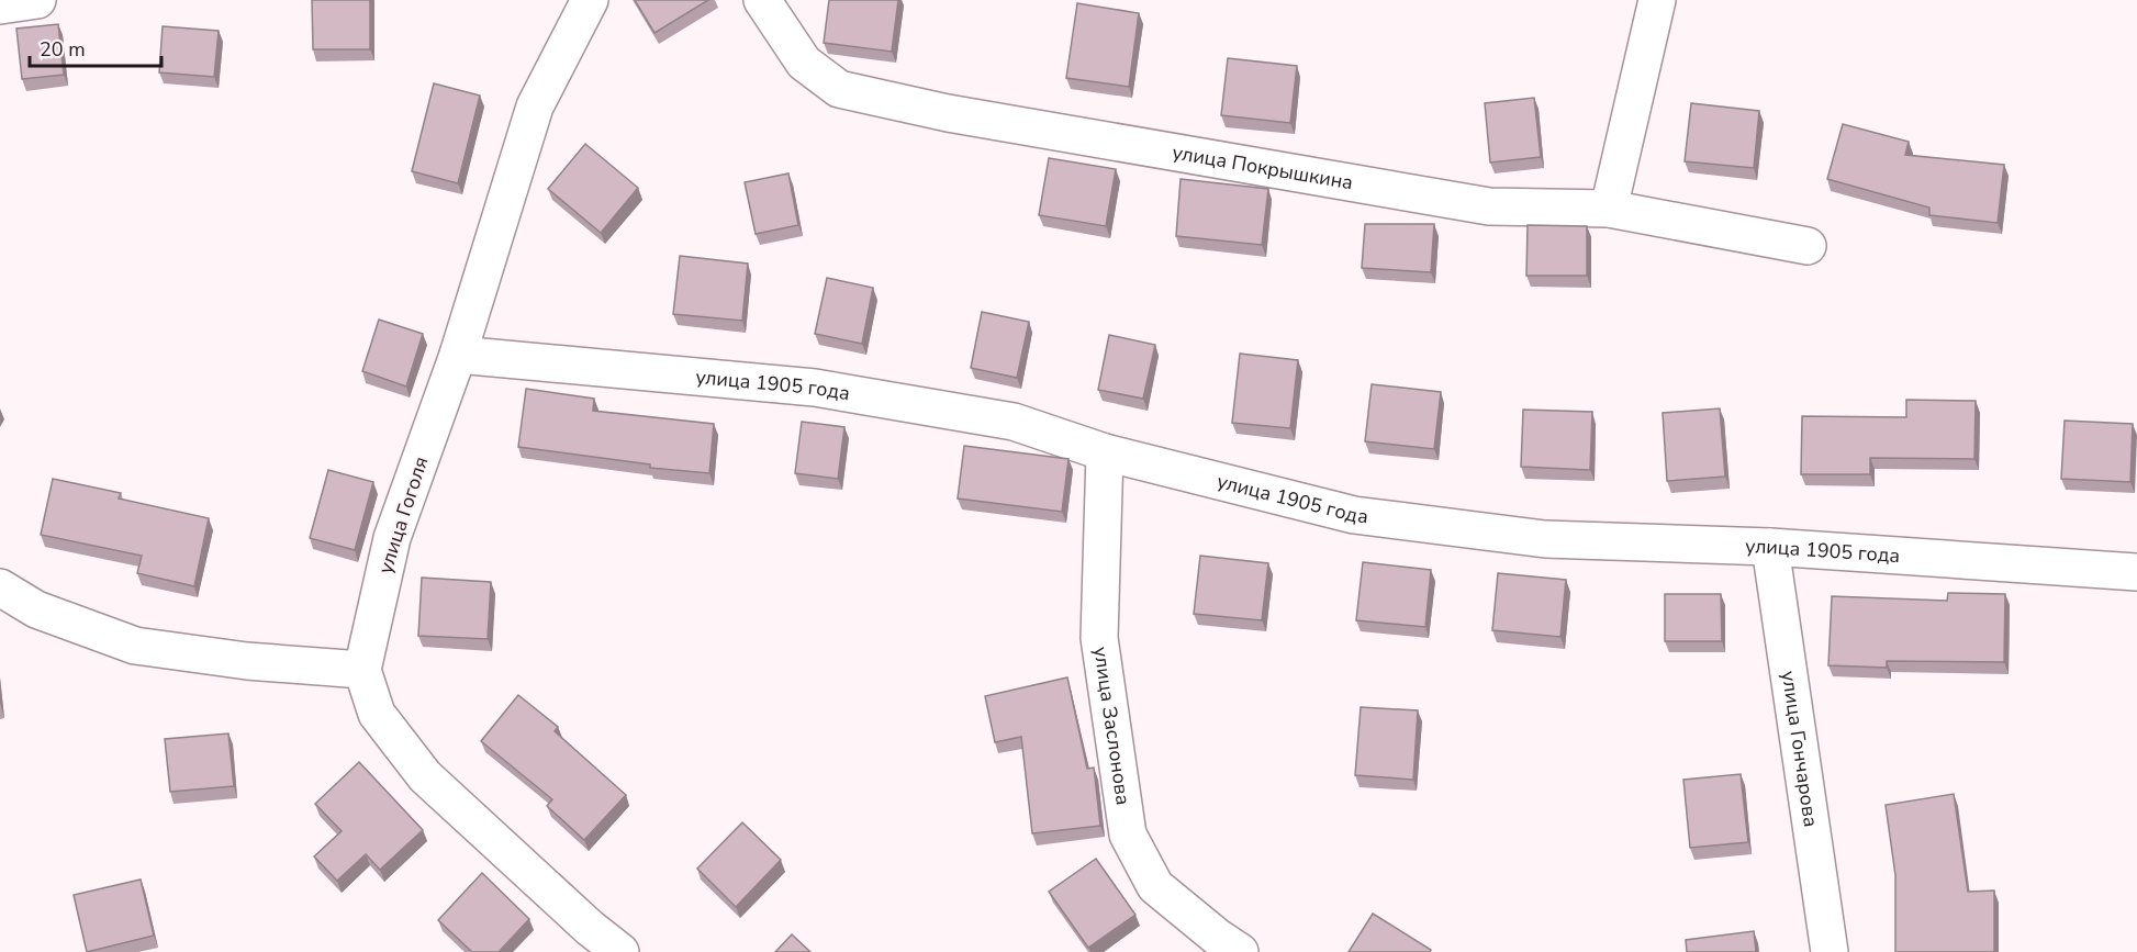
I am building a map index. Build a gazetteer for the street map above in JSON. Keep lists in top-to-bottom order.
{
  "streets": {
    "street": [
      "улица Покрышкина",
      "улица 1905 года",
      "улица Гоголя",
      "улица Заслонова",
      "улица Гончарова"
    ]
  },
  "crossings": [
    ["улица 1905 года", "улица Гоголя"],
    ["улица 1905 года", "улица Заслонова"],
    ["улица 1905 года", "улица Гончарова"]
  ],
  "scale_bar": "20 m"
}
